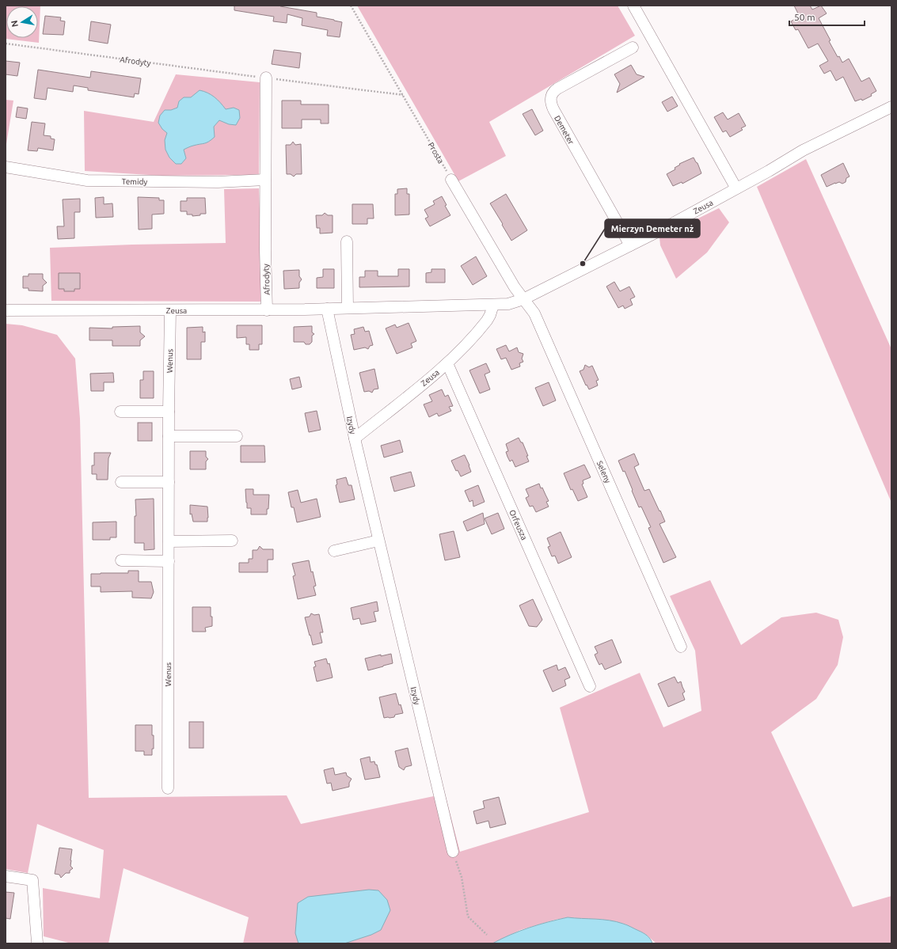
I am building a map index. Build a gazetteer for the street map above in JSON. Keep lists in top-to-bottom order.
{
  "streets": {
    "street": [
      "Afrodyty",
      "Demeter",
      "Temidy",
      "Zeusa",
      "Wenus",
      "Izydy",
      "Seleny",
      "Orfeusza"
    ],
    "path": ["Prosta"]
  },
  "crossings": [
    ["Afrodyty", "Prosta"],
    ["Afrodyty", "Temidy"],
    ["Afrodyty", "Zeusa"],
    ["Demeter", "Zeusa"],
    ["Zeusa", "Wenus"],
    ["Zeusa", "Izydy"],
    ["Zeusa", "Seleny"],
    ["Zeusa", "Orfeusza"]
  ],
  "places": ["Mierzyn Demeter nż"],
  "scale_bar": "50 m",
  "north": "left"
}
